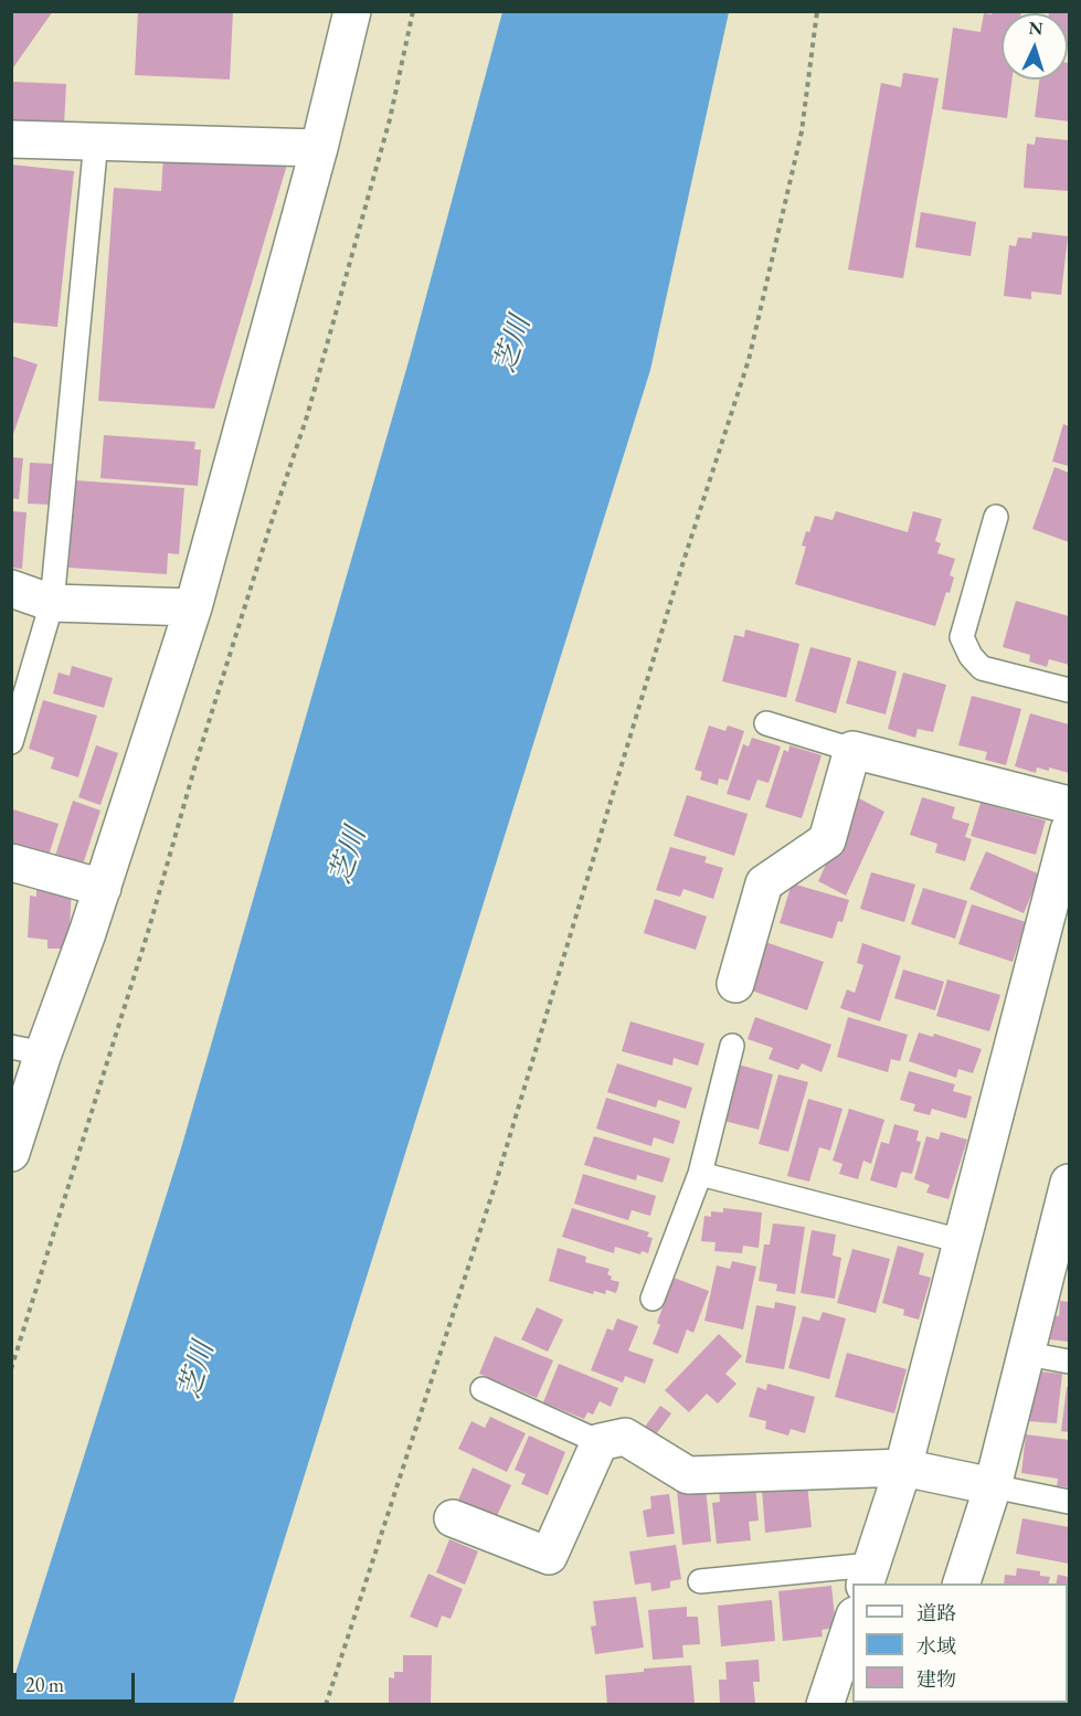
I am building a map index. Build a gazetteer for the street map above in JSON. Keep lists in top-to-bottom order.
{
  "water": ["芝川"],
  "legend": ["道路", "水域", "建物"],
  "scale_bar": "20 m",
  "north": "top"
}
